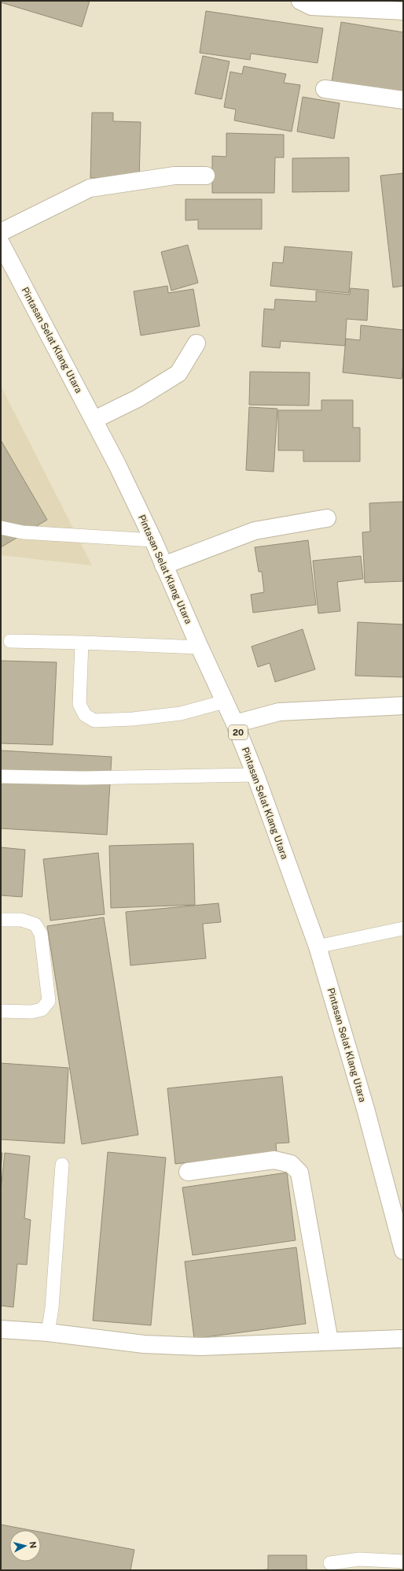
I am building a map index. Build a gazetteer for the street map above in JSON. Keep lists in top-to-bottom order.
{
  "streets": {
    "main road": ["Pintasan Selat Klang Utara", "20"]
  },
  "north": "right"
}
